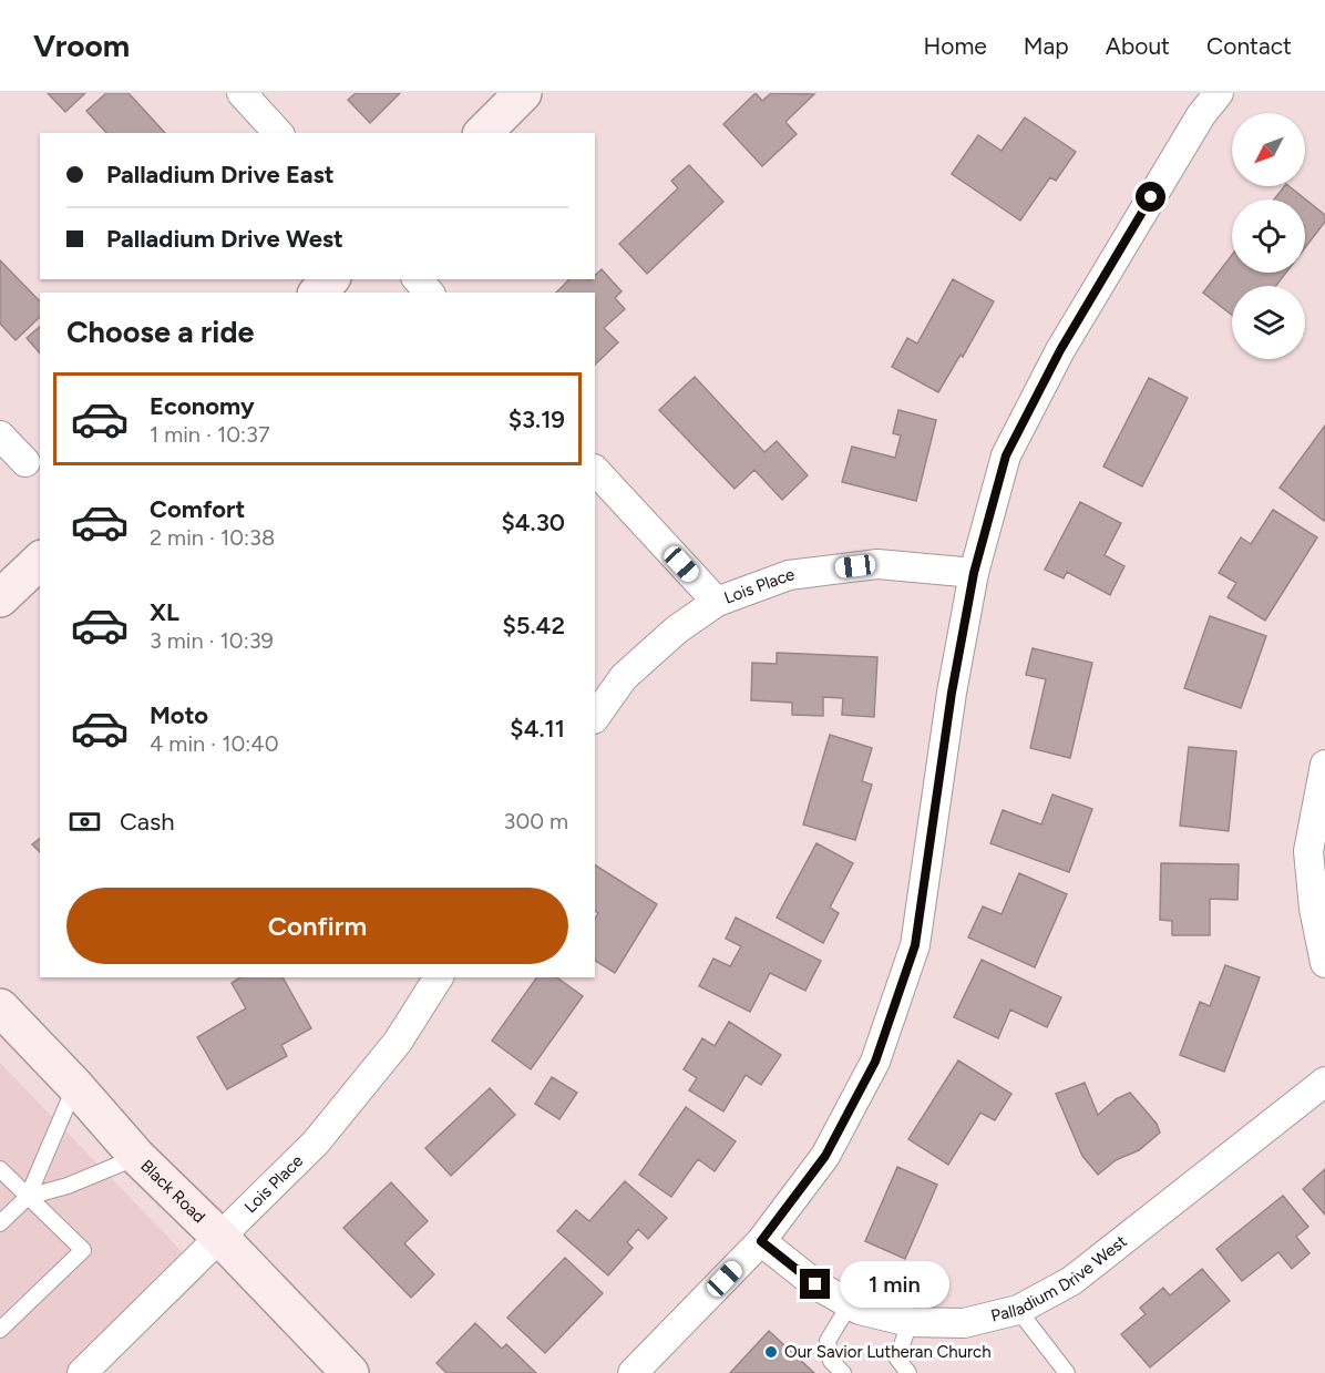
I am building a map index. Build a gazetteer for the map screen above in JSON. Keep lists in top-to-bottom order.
{
  "streets": {
    "main road": ["Black Road"],
    "street": ["Lois Place", "Palladium Drive West"]
  },
  "crossings": [
    ["Lois Place", "Black Road"]
  ],
  "places": ["Our Savior Lutheran Church"],
  "north": "bottom left",
  "page": {
    "header": "Vroom",
    "nav": [
      "Home",
      "Map",
      "About",
      "Contact"
    ],
    "banner": ["Palladium Drive East", "Palladium Drive West"],
    "heading": "Choose a ride",
    "list": [
      {
        "name": "Economy",
        "note": "1 min · 10:37",
        "value": "$3.19"
      },
      {
        "name": "Comfort",
        "note": "2 min · 10:38",
        "value": "$4.30"
      },
      {
        "name": "XL",
        "note": "3 min · 10:39",
        "value": "$5.42"
      },
      {
        "name": "Moto",
        "note": "4 min · 10:40",
        "value": "$4.11"
      }
    ],
    "pay": ["Cash", "300 m"],
    "buttons": "Confirm",
    "bubble": "1 min"
  }
}
